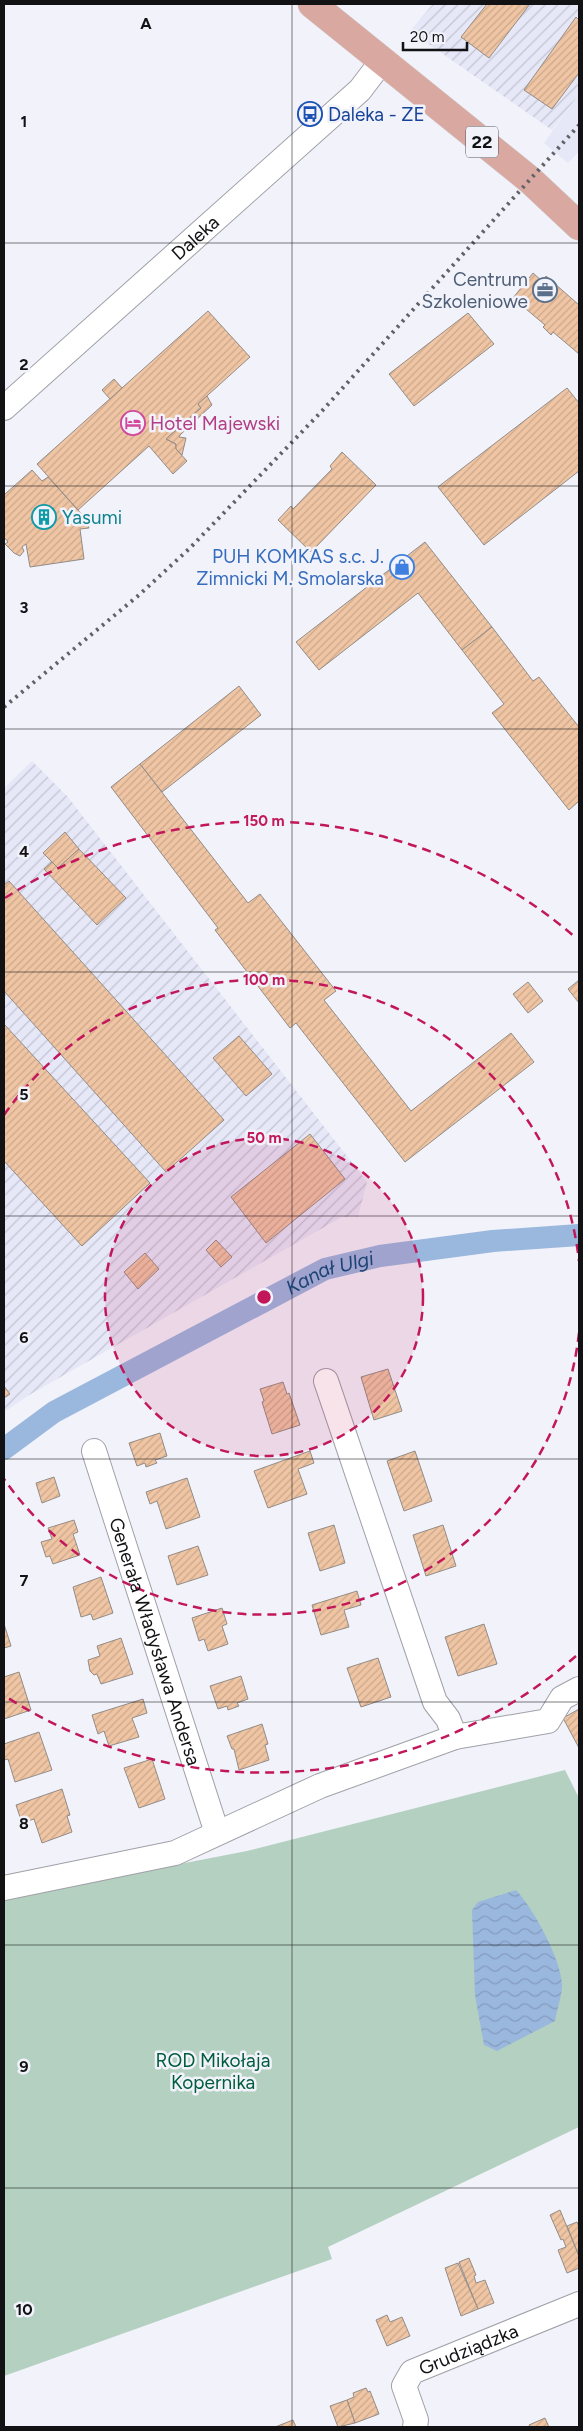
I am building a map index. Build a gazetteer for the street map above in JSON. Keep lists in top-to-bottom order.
{
  "streets": {
    "main road": ["22"],
    "street": ["Daleka", "Generała Władysława Andersa", "Grudziądzka"]
  },
  "crossings": [
    ["22", "Daleka"]
  ],
  "water": ["Kanał Ulgi"],
  "parks": ["ROD Mikołaja Kopernika"],
  "places": {
    "bus stop": ["Daleka - ZE"],
    "office": ["Centrum Szkoleniowe"],
    "hotel": ["Hotel Majewski"],
    "building": ["Yasumi"],
    "shop": ["PUH KOMKAS s.c. J. Zimnicki M. Smolarska"]
  },
  "scale_bar": "20 m",
  "grid": {
    "columns": ["A"],
    "rows": [
      "1",
      "2",
      "3",
      "4",
      "5",
      "6",
      "7",
      "8",
      "9",
      "10"
    ]
  },
  "rings": ["150 m", "100 m", "50 m"]
}
